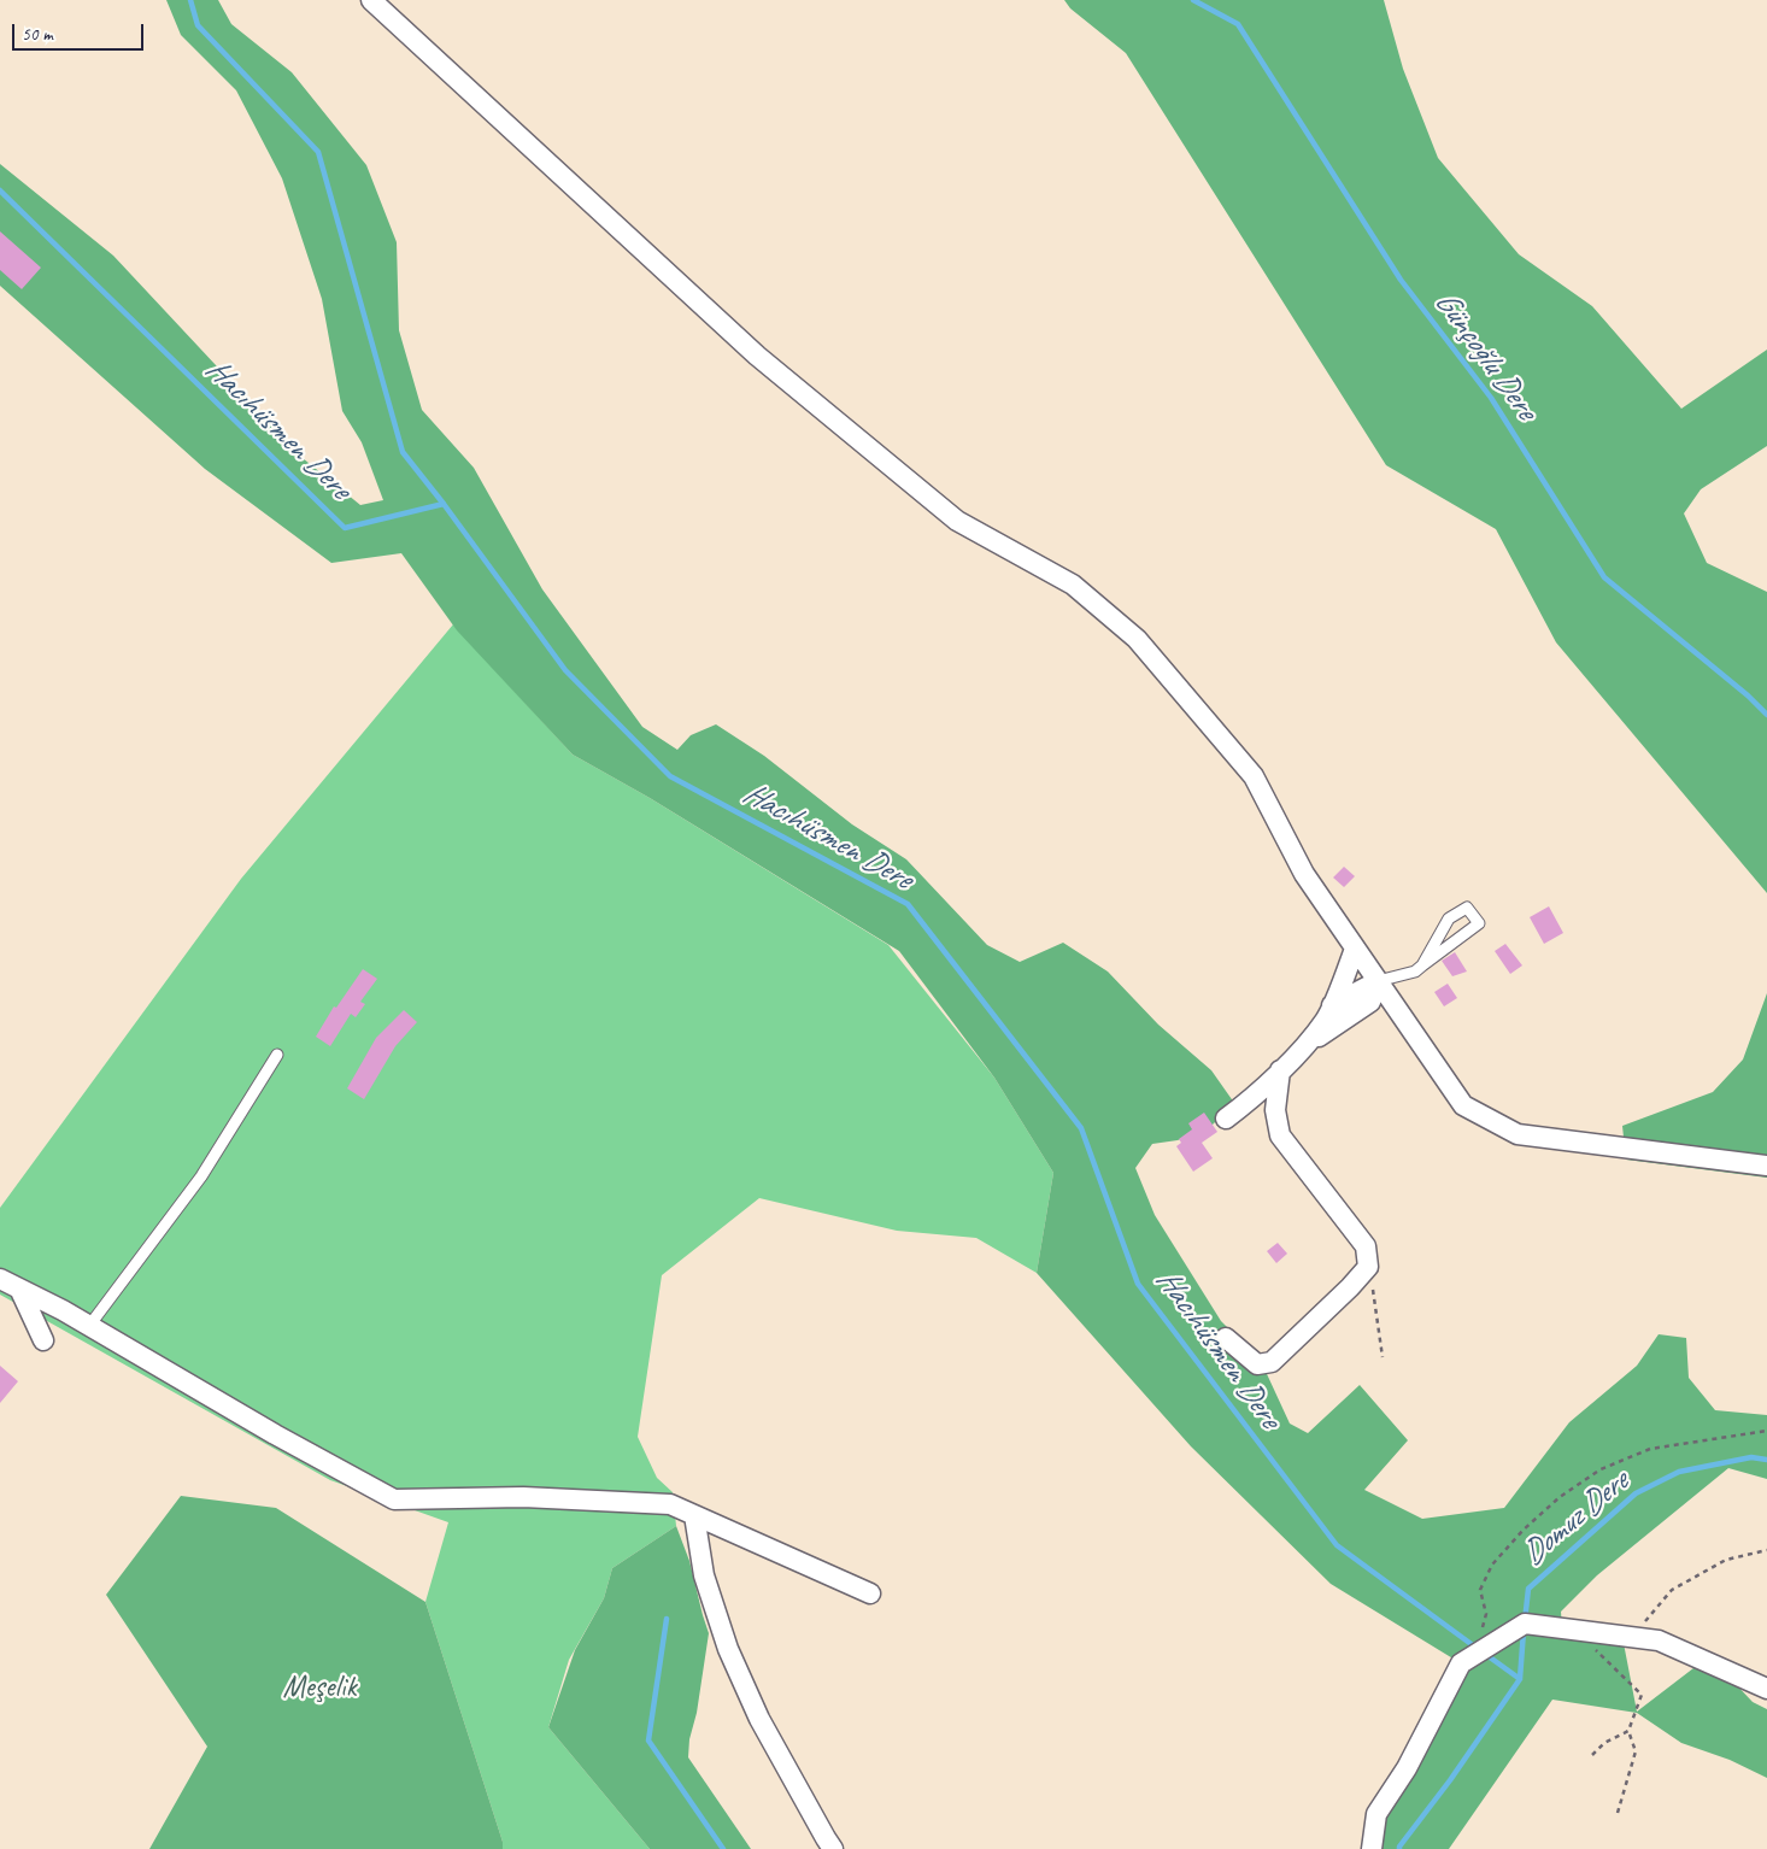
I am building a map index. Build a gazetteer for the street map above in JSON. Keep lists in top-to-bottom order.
{
  "water": ["Günçoğlu Dere", "Hacıhüsmen Dere", "Domuz Dere"],
  "parks": ["Meşelik"],
  "scale_bar": "50 m"
}
